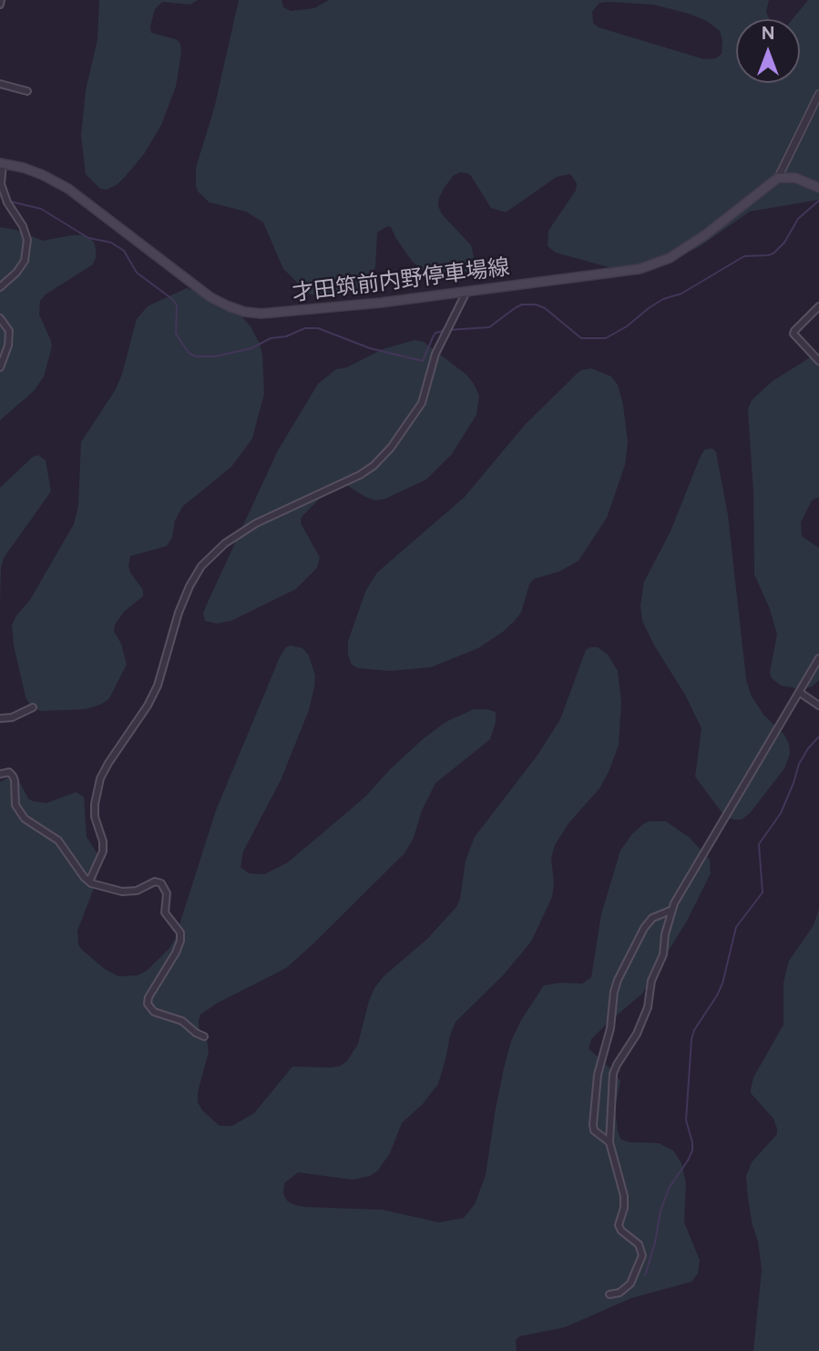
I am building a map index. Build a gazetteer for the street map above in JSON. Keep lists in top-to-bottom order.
{
  "streets": {
    "main road": ["才田筑前内野停車場線"]
  },
  "north": "top"
}
